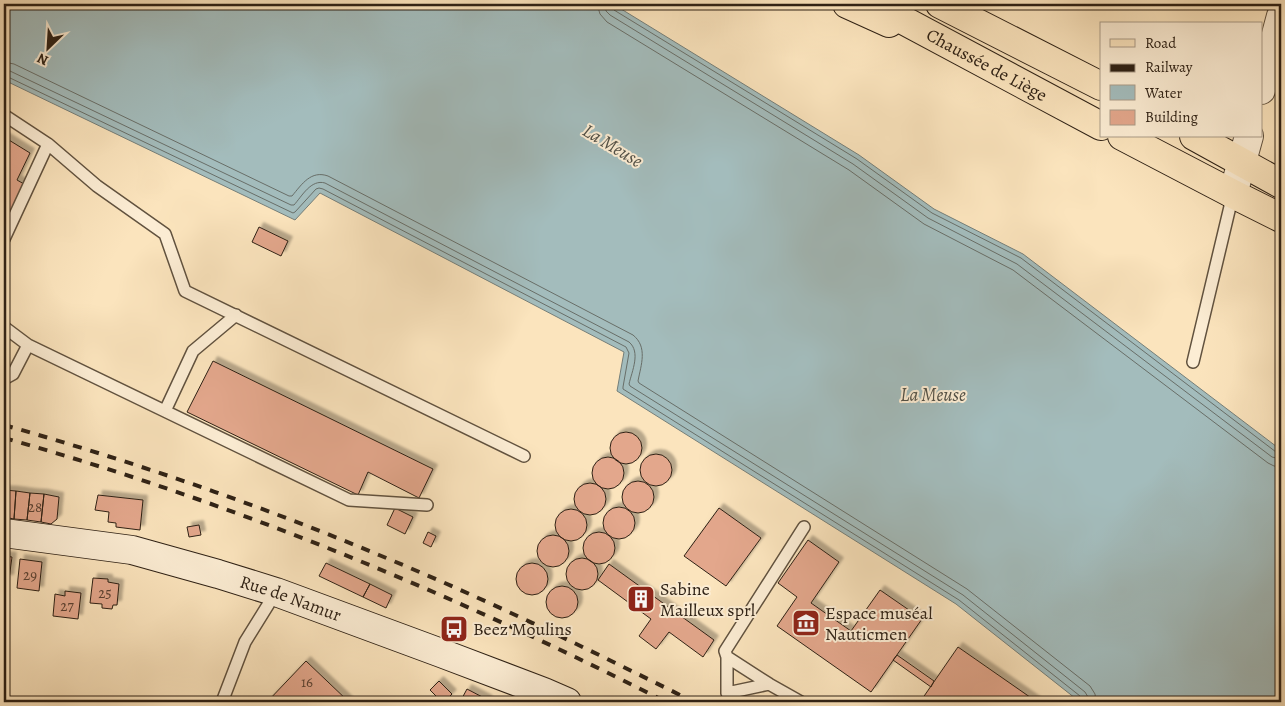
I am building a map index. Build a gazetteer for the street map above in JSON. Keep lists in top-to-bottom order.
{
  "streets": {
    "main road": ["Chaussée de Liège", "Rue de Namur"]
  },
  "water": ["La Meuse"],
  "places": {
    "building": ["Sabine Mailleux sprl"],
    "museum": ["Espace muséal Nauticmen"],
    "bus stop": ["Beez Moulins"]
  },
  "house_numbers": [
    "28",
    "29",
    "25",
    "27",
    "16"
  ],
  "legend": [
    "Road",
    "Railway",
    "Water",
    "Building"
  ],
  "north": "bottom left"
}
